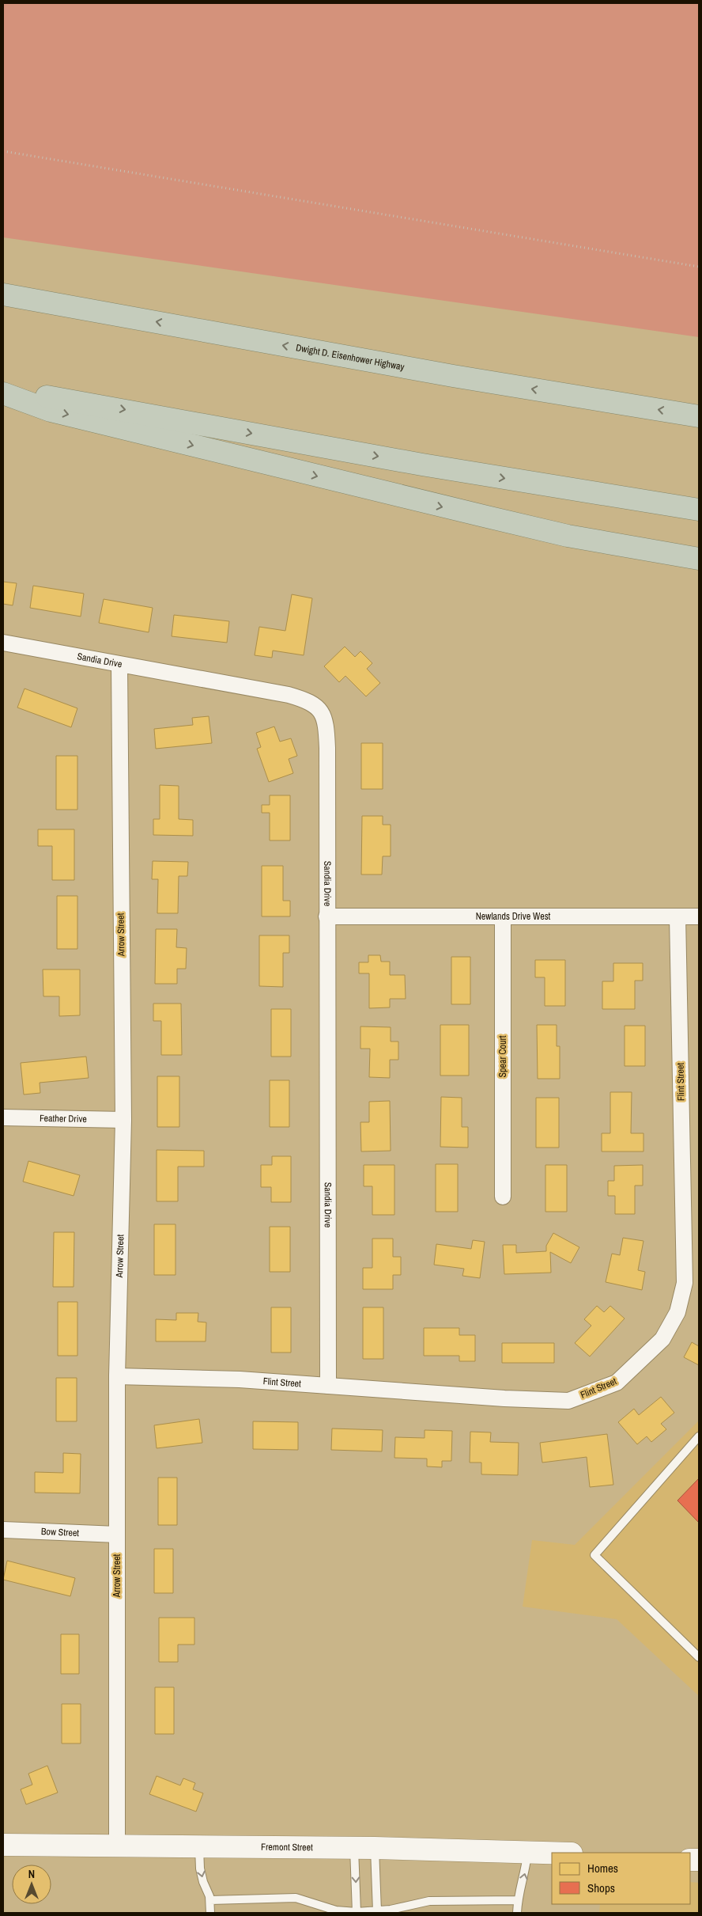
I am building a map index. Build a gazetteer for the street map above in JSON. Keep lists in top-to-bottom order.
{
  "streets": {
    "highway": ["Dwight D. Eisenhower Highway"],
    "street": [
      "Sandia Drive",
      "Newlands Drive West",
      "Arrow Street",
      "Spear Court",
      "Flint Street",
      "Feather Drive",
      "Bow Street",
      "Fremont Street"
    ]
  },
  "crossings": [
    ["Sandia Drive", "Newlands Drive West"],
    ["Sandia Drive", "Arrow Street"],
    ["Sandia Drive", "Flint Street"],
    ["Newlands Drive West", "Spear Court"],
    ["Newlands Drive West", "Flint Street"],
    ["Arrow Street", "Flint Street"],
    ["Arrow Street", "Feather Drive"],
    ["Arrow Street", "Bow Street"],
    ["Arrow Street", "Fremont Street"]
  ],
  "legend": ["Homes", "Shops"],
  "north": "top"
}
